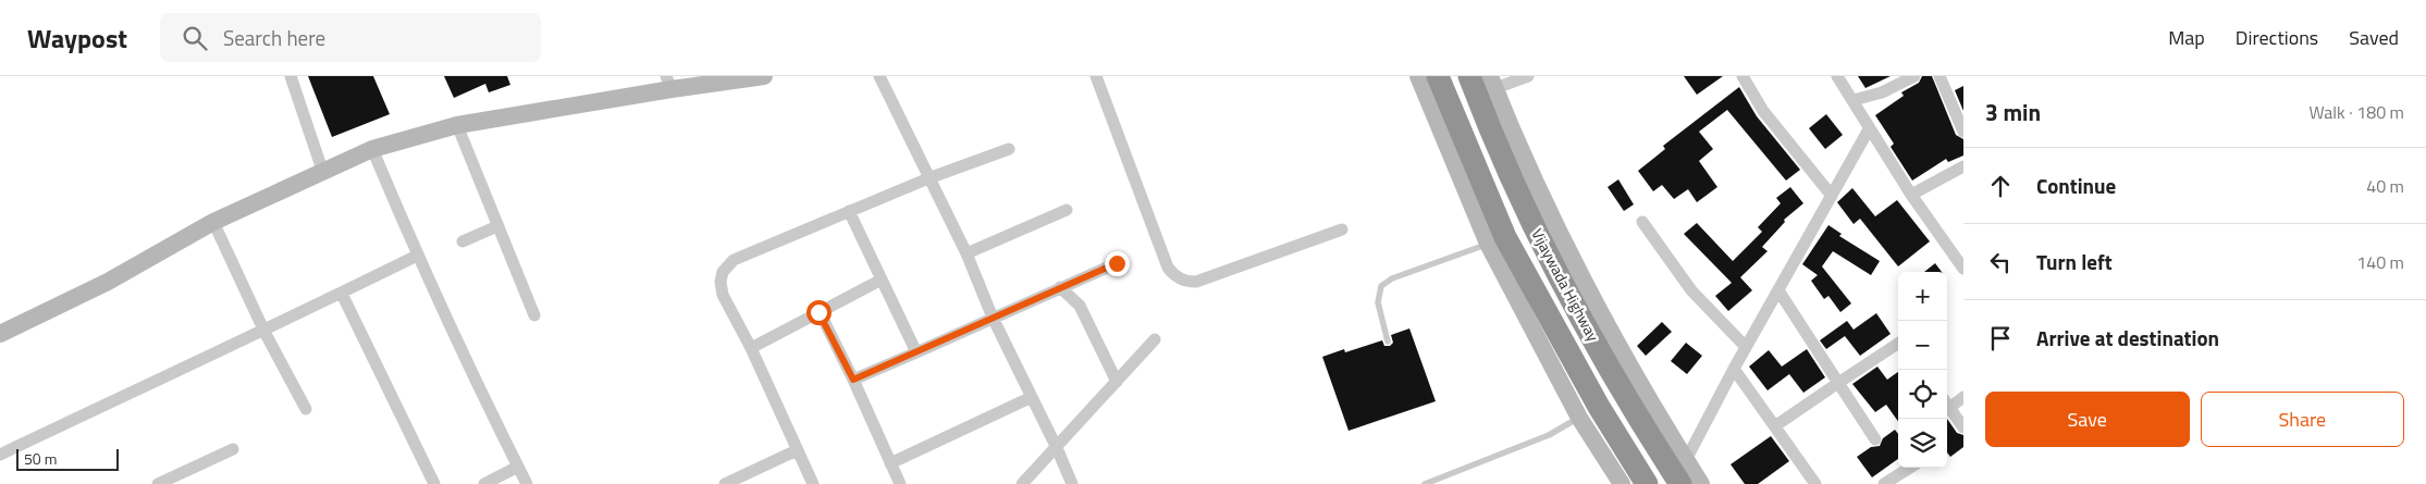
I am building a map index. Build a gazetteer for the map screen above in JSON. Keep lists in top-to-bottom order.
{
  "streets": {
    "highway": ["Vijaywada Highway"]
  },
  "scale_bar": "50 m",
  "page": {
    "header": "Waypost",
    "search": "Search here",
    "nav": ["Map", "Directions", "Saved"],
    "heading": ["3 min", "Walk · 180 m"],
    "list": [
      ["Continue", "40 m"],
      ["Turn left", "140 m"],
      "Arrive at destination"
    ],
    "map_buttons": ["+", "−"],
    "buttons": ["Save", "Share"],
    "scale": "50 m"
  }
}
